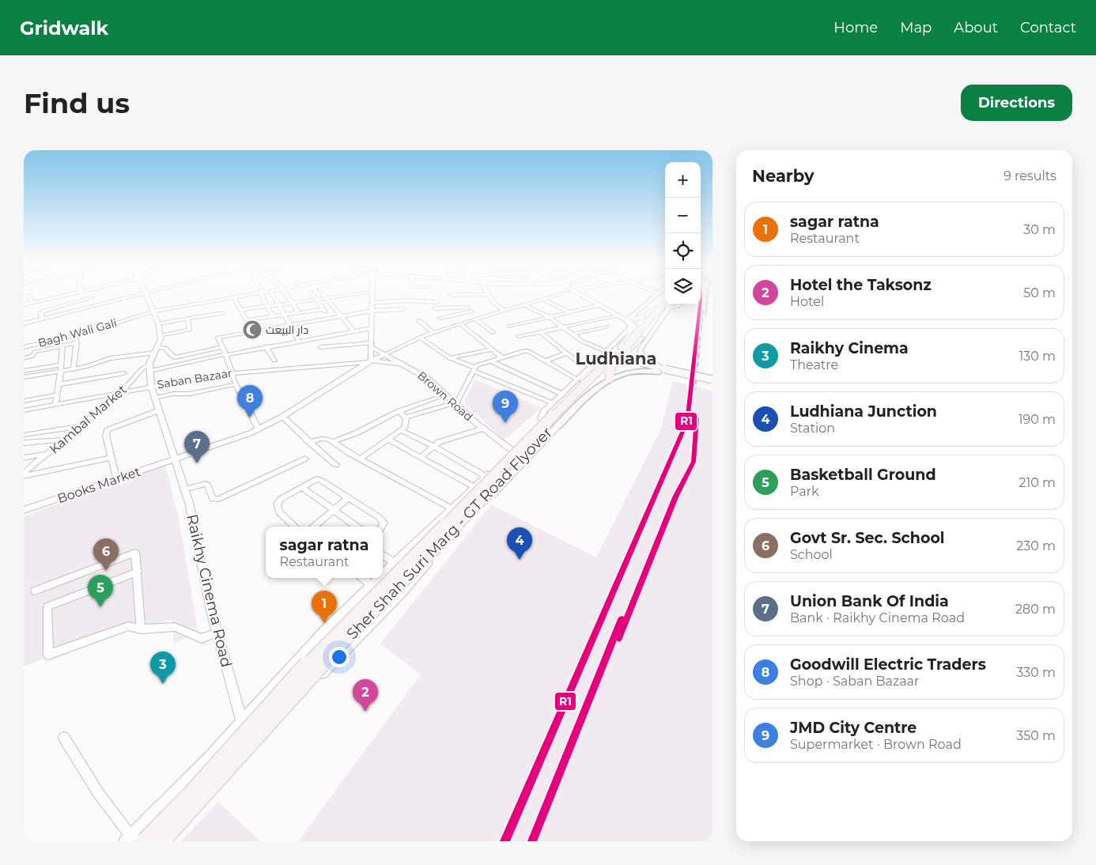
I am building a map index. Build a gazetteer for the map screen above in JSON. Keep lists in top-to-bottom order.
{
  "streets": {
    "main road": ["Sher Shah Suri Marg - GT Road Flyover"],
    "street": [
      "Bagh Wali Gali",
      "Saban Bazaar",
      "Brown Road",
      "Kambal Market",
      "Books Market",
      "Raikhy Cinema Road"
    ]
  },
  "crossings": [
    ["Saban Bazaar", "Brown Road"],
    ["Saban Bazaar", "Kambal Market"],
    ["Saban Bazaar", "Books Market"],
    ["Saban Bazaar", "Raikhy Cinema Road"],
    ["Brown Road", "Books Market"],
    ["Kambal Market", "Raikhy Cinema Road"],
    ["Books Market", "Raikhy Cinema Road"]
  ],
  "districts": ["Ludhiana"],
  "places": {
    "mosque": ["دار البیعت"]
  },
  "lines": ["transit line R1"],
  "page": {
    "header": "Gridwalk",
    "nav": [
      "Home",
      "Map",
      "About",
      "Contact"
    ],
    "buttons": "Directions",
    "title": "Find us",
    "heading": ["Nearby", "9 results"],
    "map_buttons": ["+", "−"],
    "list": [
      {
        "mark": "1",
        "name": "sagar ratna",
        "note": "Restaurant",
        "value": "30 m"
      },
      {
        "mark": "2",
        "name": "Hotel the Taksonz",
        "note": "Hotel",
        "value": "50 m"
      },
      {
        "mark": "3",
        "name": "Raikhy Cinema",
        "note": "Theatre",
        "value": "130 m"
      },
      {
        "mark": "4",
        "name": "Ludhiana Junction",
        "note": "Station",
        "value": "190 m"
      },
      {
        "mark": "5",
        "name": "Basketball Ground",
        "note": "Park",
        "value": "210 m"
      },
      {
        "mark": "6",
        "name": "Govt Sr. Sec. School",
        "note": "School",
        "value": "230 m"
      },
      {
        "mark": "7",
        "name": "Union Bank Of India",
        "note": "Bank · Raikhy Cinema Road",
        "value": "280 m"
      },
      {
        "mark": "8",
        "name": "Goodwill Electric Traders",
        "note": "Shop · Saban Bazaar",
        "value": "330 m"
      },
      {
        "mark": "9",
        "name": "JMD City Centre",
        "note": "Supermarket · Brown Road",
        "value": "350 m"
      }
    ],
    "pins": [
      "8",
      "9",
      "7",
      "4",
      "6",
      "5",
      "1",
      "3",
      "2"
    ],
    "popup": ["sagar ratna", "Restaurant"]
  }
}
